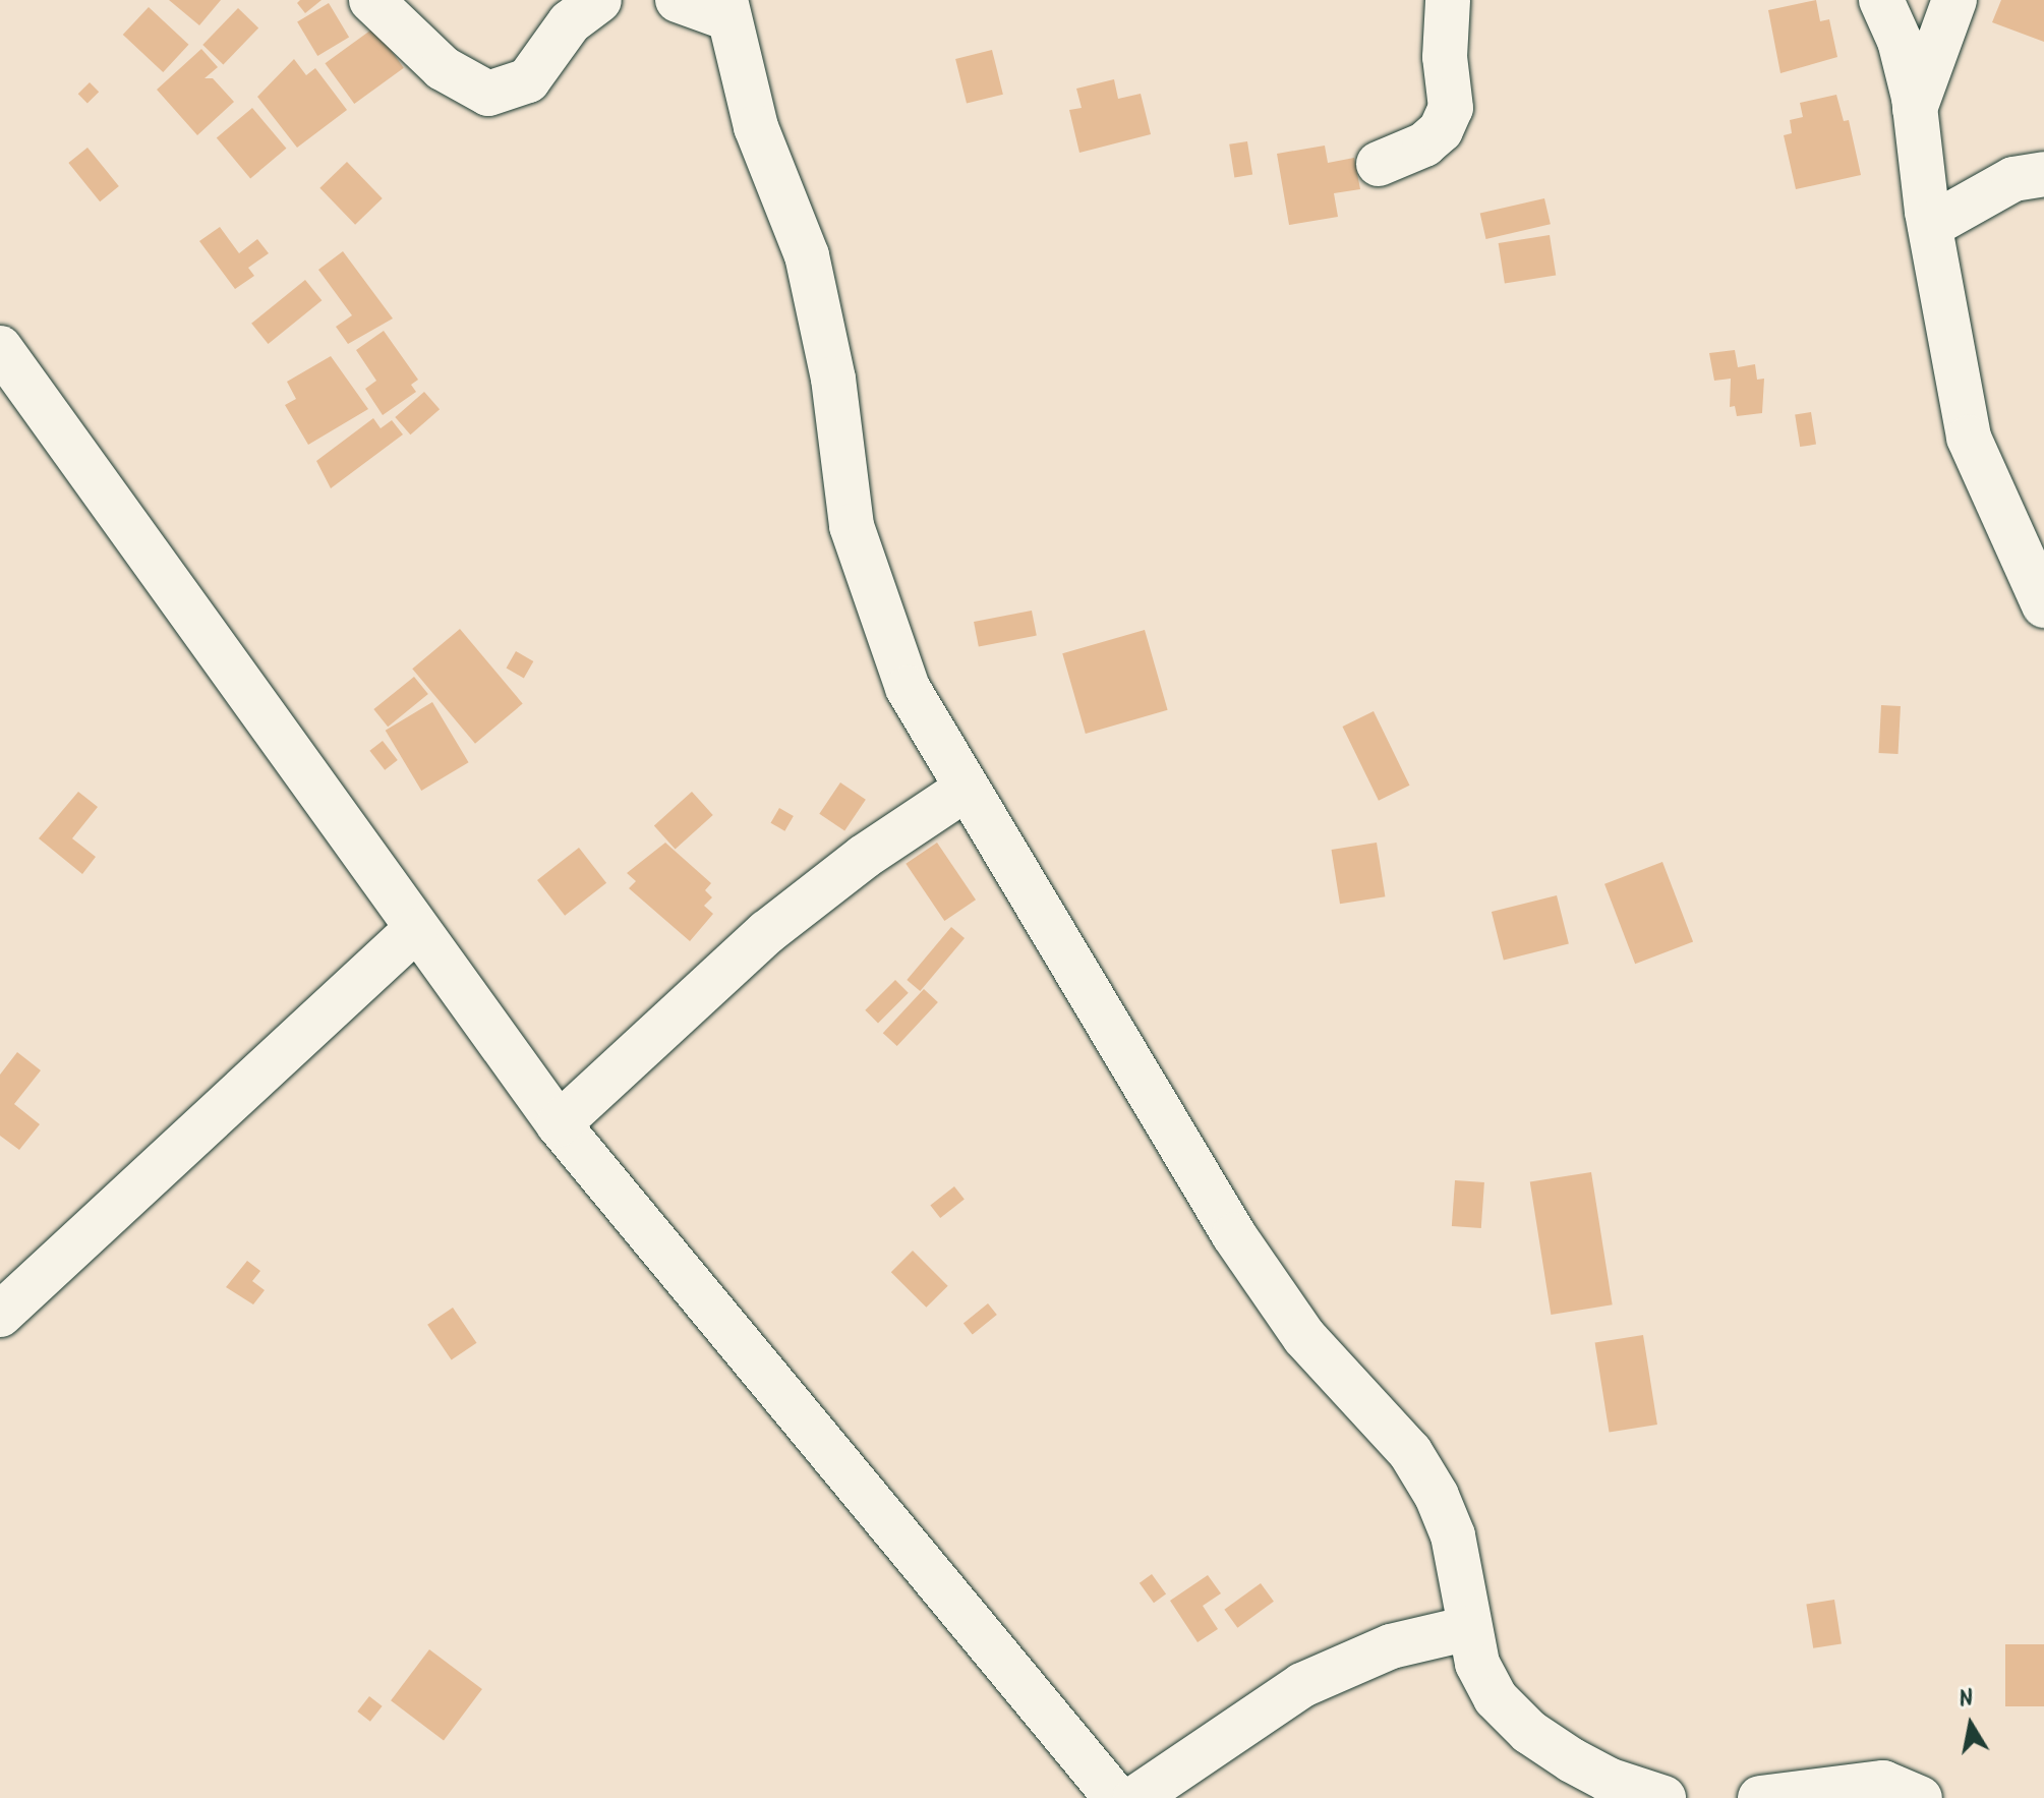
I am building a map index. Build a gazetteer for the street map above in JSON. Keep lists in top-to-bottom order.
{
  "north": "top"
}
